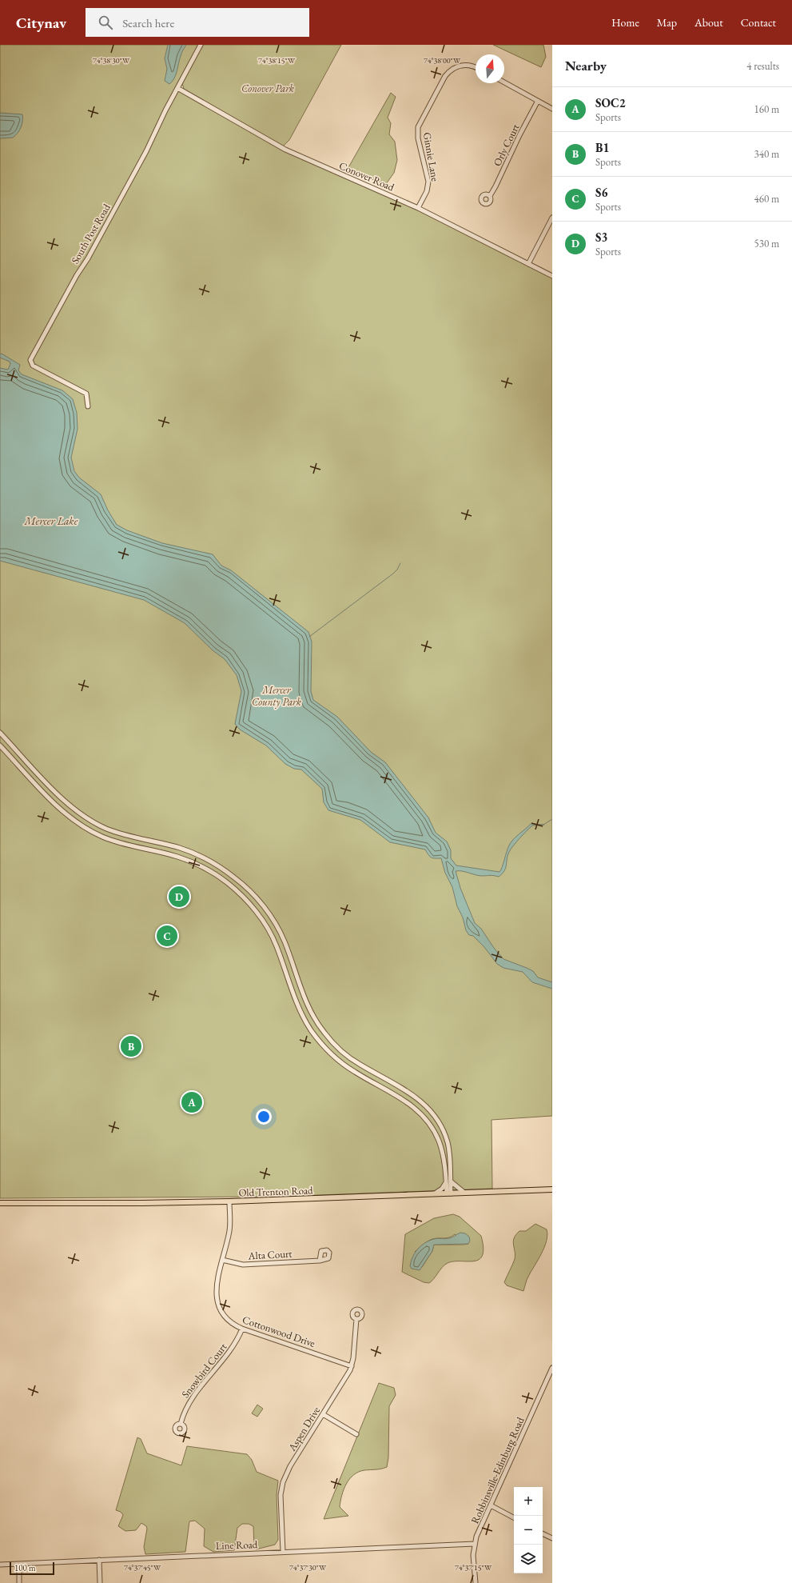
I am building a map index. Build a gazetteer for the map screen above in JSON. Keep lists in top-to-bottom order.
{
  "streets": {
    "main road": ["Old Trenton Road"],
    "street": [
      "Orly Court",
      "Ginnie Lane",
      "Conover Road",
      "South Post Road",
      "Alta Court",
      "Cottonwood Drive",
      "Snowbird Court",
      "Aspen Drive",
      "Robbinsville-Edinburg Road",
      "Line Road"
    ]
  },
  "crossings": [
    ["Ginnie Lane", "Conover Road"],
    ["Conover Road", "South Post Road"],
    ["Old Trenton Road", "Cottonwood Drive"],
    ["Alta Court", "Cottonwood Drive"],
    ["Cottonwood Drive", "Snowbird Court"],
    ["Cottonwood Drive", "Aspen Drive"],
    ["Aspen Drive", "Line Road"],
    ["Robbinsville-Edinburg Road", "Line Road"]
  ],
  "water": ["Mercer Lake"],
  "parks": ["Conover Park", "Mercer County Park"],
  "scale_bar": "100 m",
  "north": "top",
  "page": {
    "header": "Citynav",
    "search": "Search here",
    "nav": [
      "Home",
      "Map",
      "About",
      "Contact"
    ],
    "heading": ["Nearby", "4 results"],
    "list": [
      {
        "mark": "A",
        "name": "SOC2",
        "note": "Sports",
        "value": "160 m"
      },
      {
        "mark": "B",
        "name": "B1",
        "note": "Sports",
        "value": "340 m"
      },
      {
        "mark": "C",
        "name": "S6",
        "note": "Sports",
        "value": "460 m"
      },
      {
        "mark": "D",
        "name": "S3",
        "note": "Sports",
        "value": "530 m"
      }
    ],
    "pins": [
      "D",
      "C",
      "B",
      "A"
    ],
    "map_buttons": ["+", "−"],
    "scale": "100 m"
  },
  "coordinates": [
    "74°38'30\"W",
    "74°38'15\"W",
    "74°38'00\"W",
    "74°37'45\"W",
    "74°37'30\"W",
    "74°37'15\"W"
  ]
}
